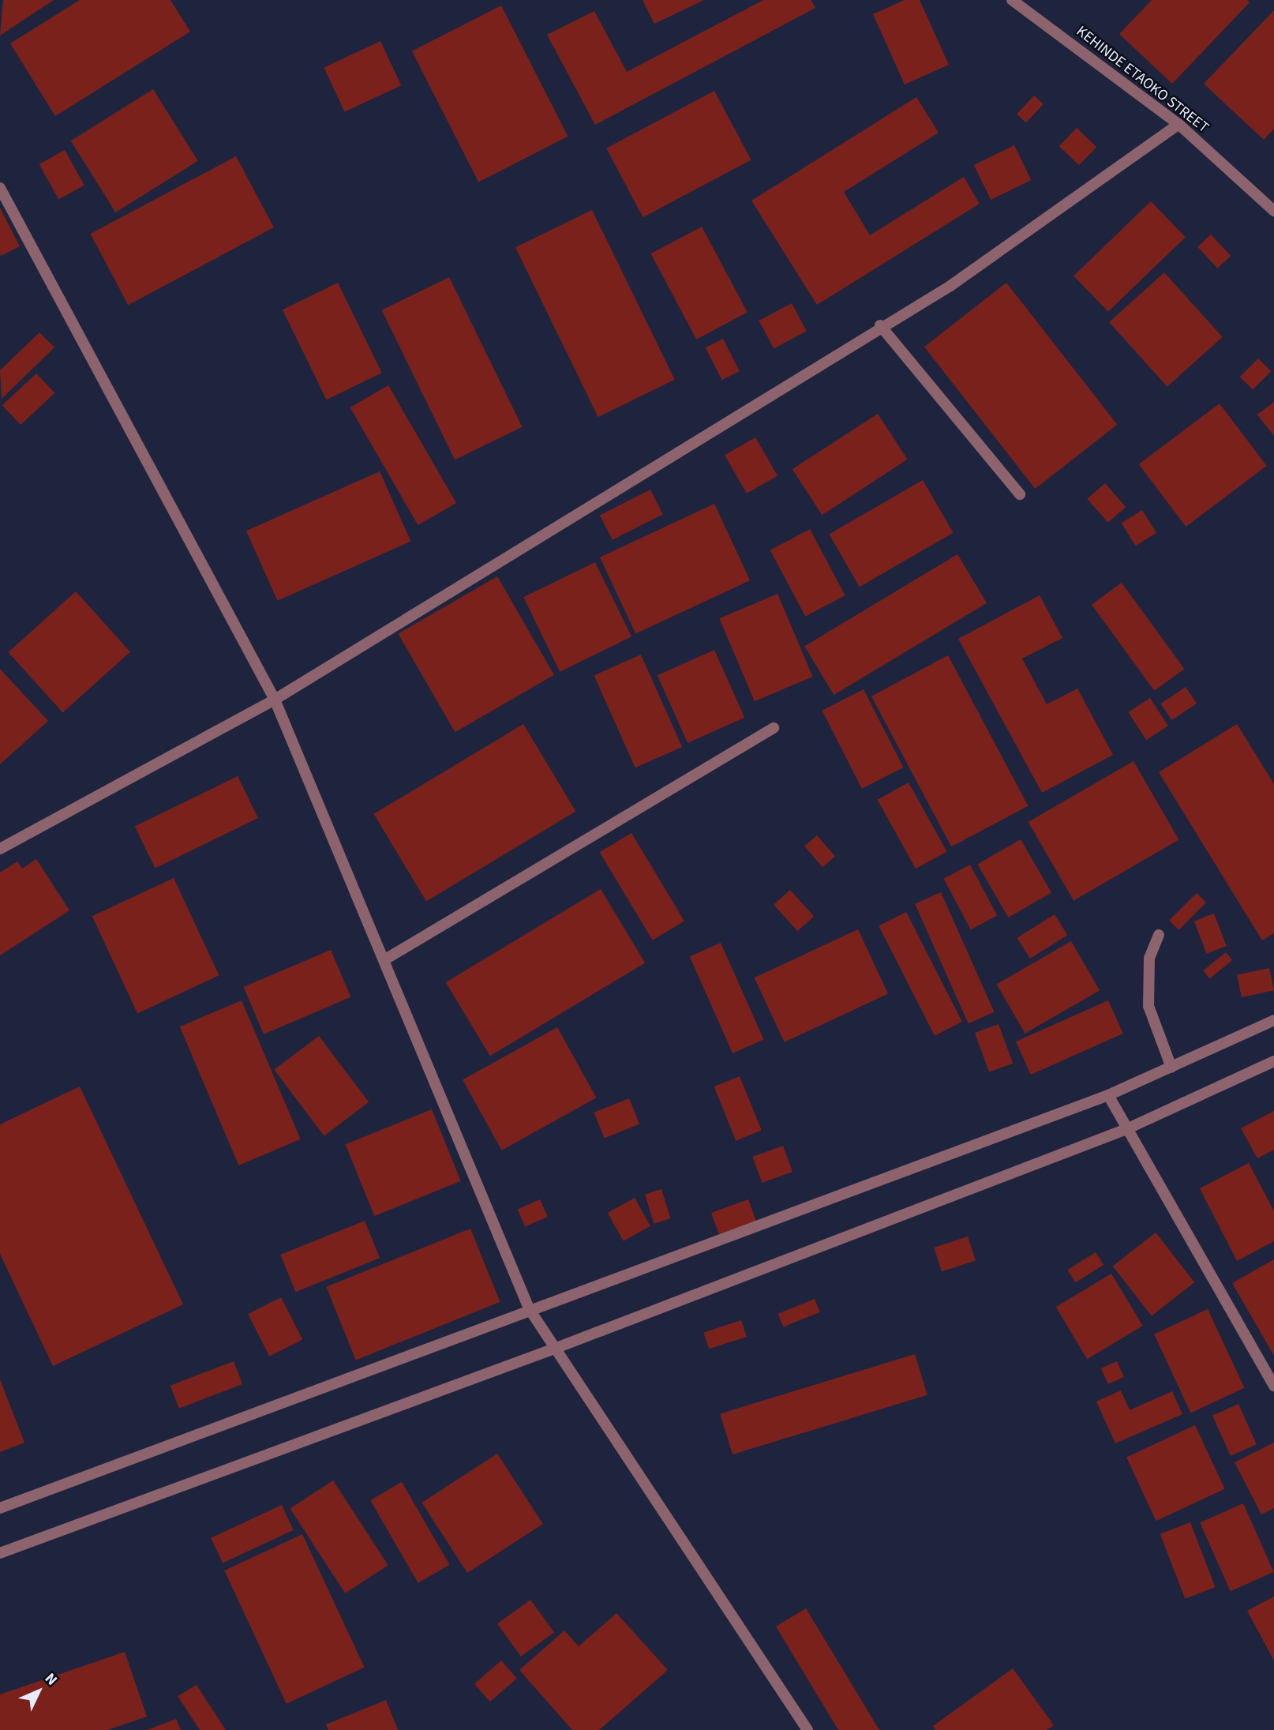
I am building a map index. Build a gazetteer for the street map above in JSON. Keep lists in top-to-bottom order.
{
  "streets": {
    "street": ["KEHINDE ETAOKO STREET"]
  },
  "north": "top right"
}
